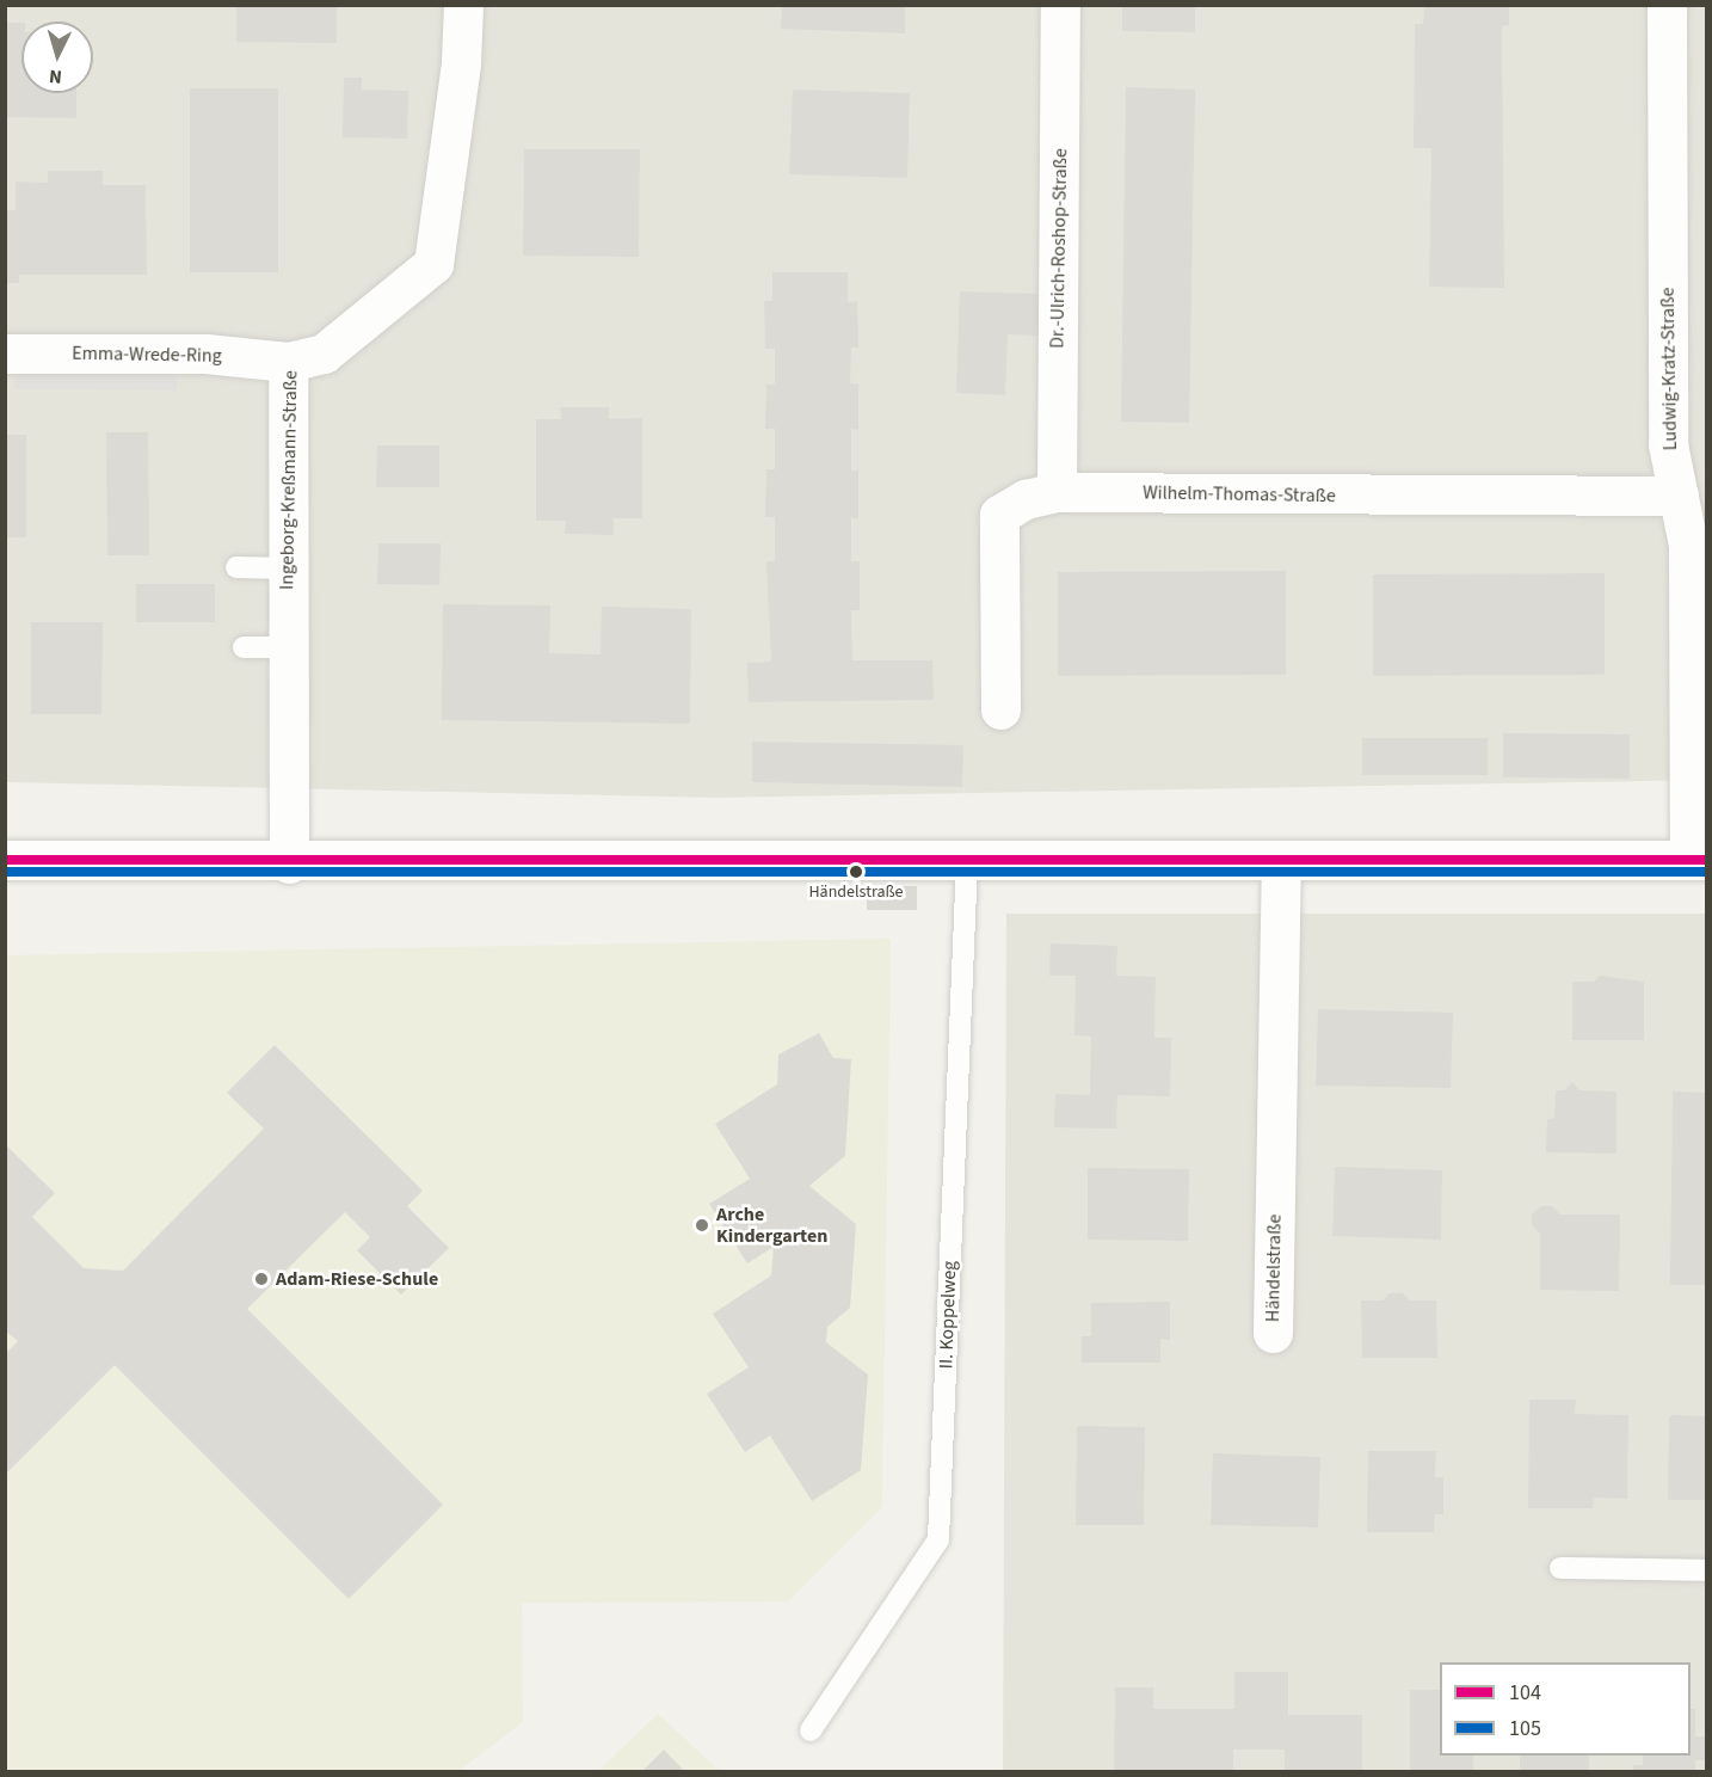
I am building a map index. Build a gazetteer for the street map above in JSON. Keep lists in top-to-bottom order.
{
  "streets": {
    "street": [
      "Dr.-Ulrich-Roshop-Straße",
      "Emma-Wrede-Ring",
      "Ludwig-Kratz-Straße",
      "Ingeborg-Kreßmann-Straße",
      "Wilhelm-Thomas-Straße",
      "Händelstraße"
    ],
    "lane": ["II. Koppelweg"]
  },
  "crossings": [
    ["Dr.-Ulrich-Roshop-Straße", "Wilhelm-Thomas-Straße"],
    ["Emma-Wrede-Ring", "Ingeborg-Kreßmann-Straße"],
    ["Ludwig-Kratz-Straße", "Wilhelm-Thomas-Straße"]
  ],
  "places": ["Händelstraße", "Arche Kindergarten", "Adam-Riese-Schule"],
  "lines": ["transit line 104", "transit line 105"],
  "legend": ["104", "105"],
  "north": "bottom"
}
